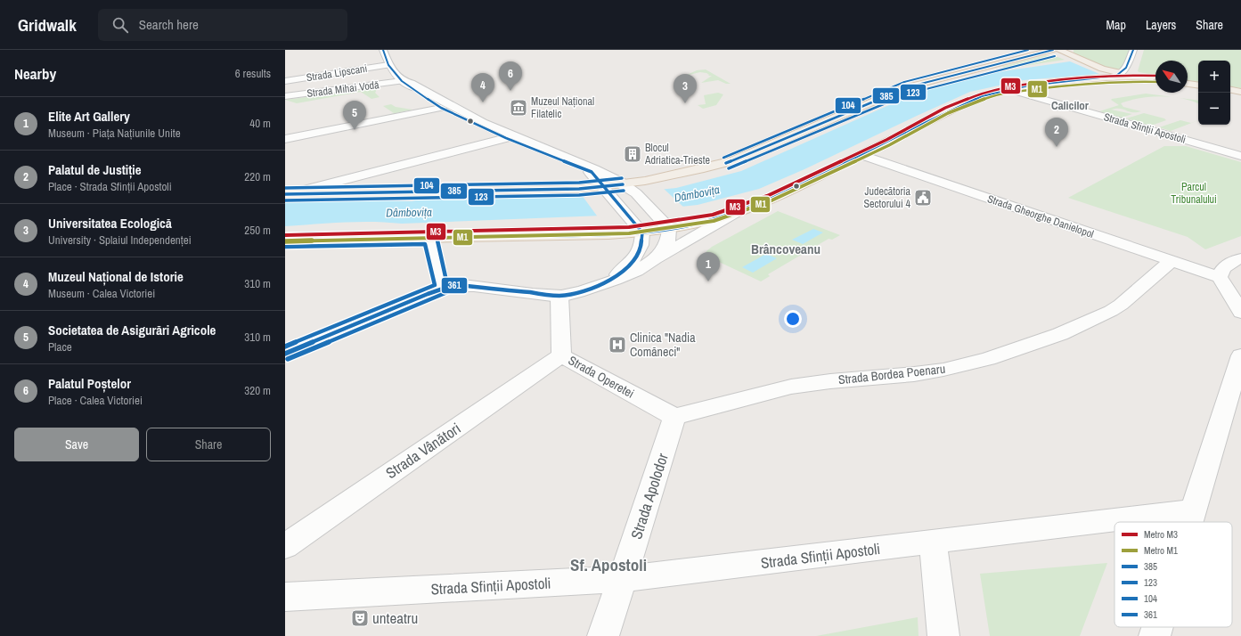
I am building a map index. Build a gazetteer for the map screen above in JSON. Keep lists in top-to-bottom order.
{
  "streets": {
    "street": [
      "Strada Lipscani",
      "Strada Mihai Vodă",
      "Strada Sfinții Apostoli",
      "Strada Gheorghe Danielopol",
      "Strada Bordea Poenaru",
      "Strada Operetei",
      "Strada Vânători",
      "Strada Apolodor"
    ]
  },
  "crossings": [
    ["Strada Sfinții Apostoli", "Strada Apolodor"],
    ["Strada Gheorghe Danielopol", "Strada Bordea Poenaru"],
    ["Strada Bordea Poenaru", "Strada Operetei"],
    ["Strada Bordea Poenaru", "Strada Apolodor"],
    ["Strada Operetei", "Strada Vânători"],
    ["Strada Operetei", "Strada Apolodor"]
  ],
  "districts": ["Calicilor", "Brâncoveanu", "Sf. Apostoli"],
  "water": ["Dâmbovița"],
  "parks": ["Parcul Tribunalului"],
  "places": {
    "museum": ["Muzeul Național Filatelic"],
    "building": ["Blocul Adriatica-Trieste"],
    "public building": ["Judecătoria Sectorului 4"],
    "hospital": ["Clinica \"Nadia Comăneci\""],
    "theatre": ["unteatru"]
  },
  "lines": [
    "transit line 385",
    "transit line 104",
    "transit line 361",
    "transit line 123",
    "metro line M3",
    "metro line M1"
  ],
  "legend": [
    "Metro M3",
    "Metro M1",
    "385",
    "123",
    "104",
    "361"
  ],
  "north": "top left",
  "page": {
    "header": "Gridwalk",
    "search": "Search here",
    "nav": ["Map", "Layers", "Share"],
    "heading": ["Nearby", "6 results"],
    "map_buttons": ["+", "−"],
    "pins": [
      "6",
      "4",
      "3",
      "5",
      "2",
      "1"
    ],
    "list": [
      {
        "mark": "1",
        "name": "Elite Art Gallery",
        "note": "Museum · Piața Națiunile Unite",
        "value": "40 m"
      },
      {
        "mark": "2",
        "name": "Palatul de Justiție",
        "note": "Place · Strada Sfinții Apostoli",
        "value": "220 m"
      },
      {
        "mark": "3",
        "name": "Universitatea Ecologică",
        "note": "University · Splaiul Independenței",
        "value": "250 m"
      },
      {
        "mark": "4",
        "name": "Muzeul Național de Istorie",
        "note": "Museum · Calea Victoriei",
        "value": "310 m"
      },
      {
        "mark": "5",
        "name": "Societatea de Asigurări Agricole",
        "note": "Place",
        "value": "310 m"
      },
      {
        "mark": "6",
        "name": "Palatul Poștelor",
        "note": "Place · Calea Victoriei",
        "value": "320 m"
      }
    ],
    "buttons": ["Save", "Share"]
  }
}
